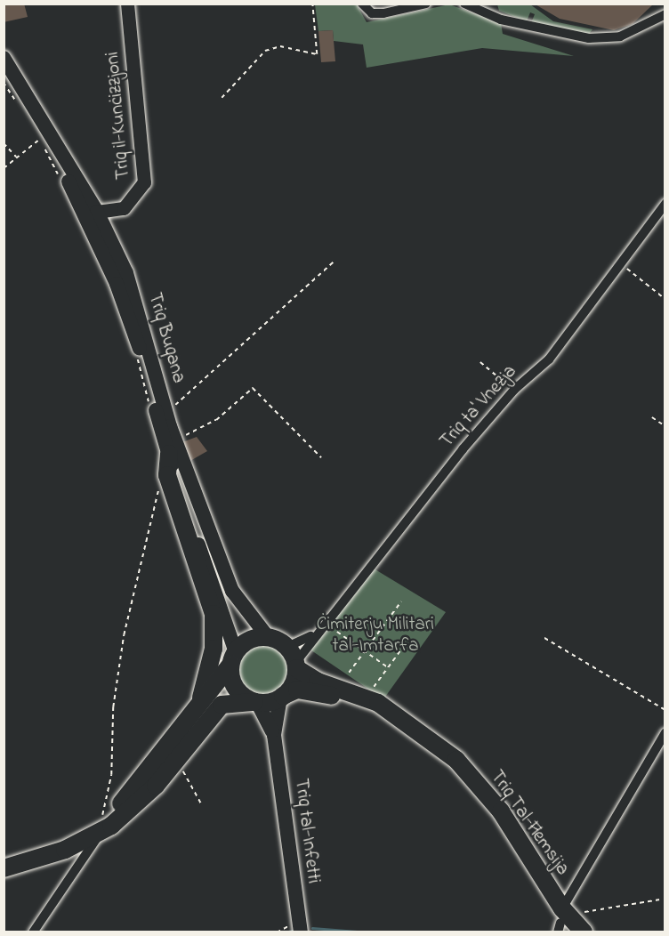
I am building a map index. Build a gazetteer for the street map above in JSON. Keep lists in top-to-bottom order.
{
  "streets": {
    "highway": ["Triq Tal-Ħemsija"],
    "main road": ["Triq Buqana", "Triq tal-Infetti"],
    "street": ["Triq il-Kunċizzjoni", "Triq ta' Vnezja"]
  },
  "crossings": [
    ["Triq il-Kunċizzjoni", "Triq Buqana"],
    ["Triq Buqana", "Triq ta' Vnezja"],
    ["Triq Buqana", "Triq Tal-Ħemsija"],
    ["Triq Buqana", "Triq tal-Infetti"],
    ["Triq ta' Vnezja", "Triq Tal-Ħemsija"],
    ["Triq ta' Vnezja", "Triq tal-Infetti"],
    ["Triq Tal-Ħemsija", "Triq tal-Infetti"]
  ],
  "parks": ["Ċimiterju Militari tal-Imtarfa"]
}
